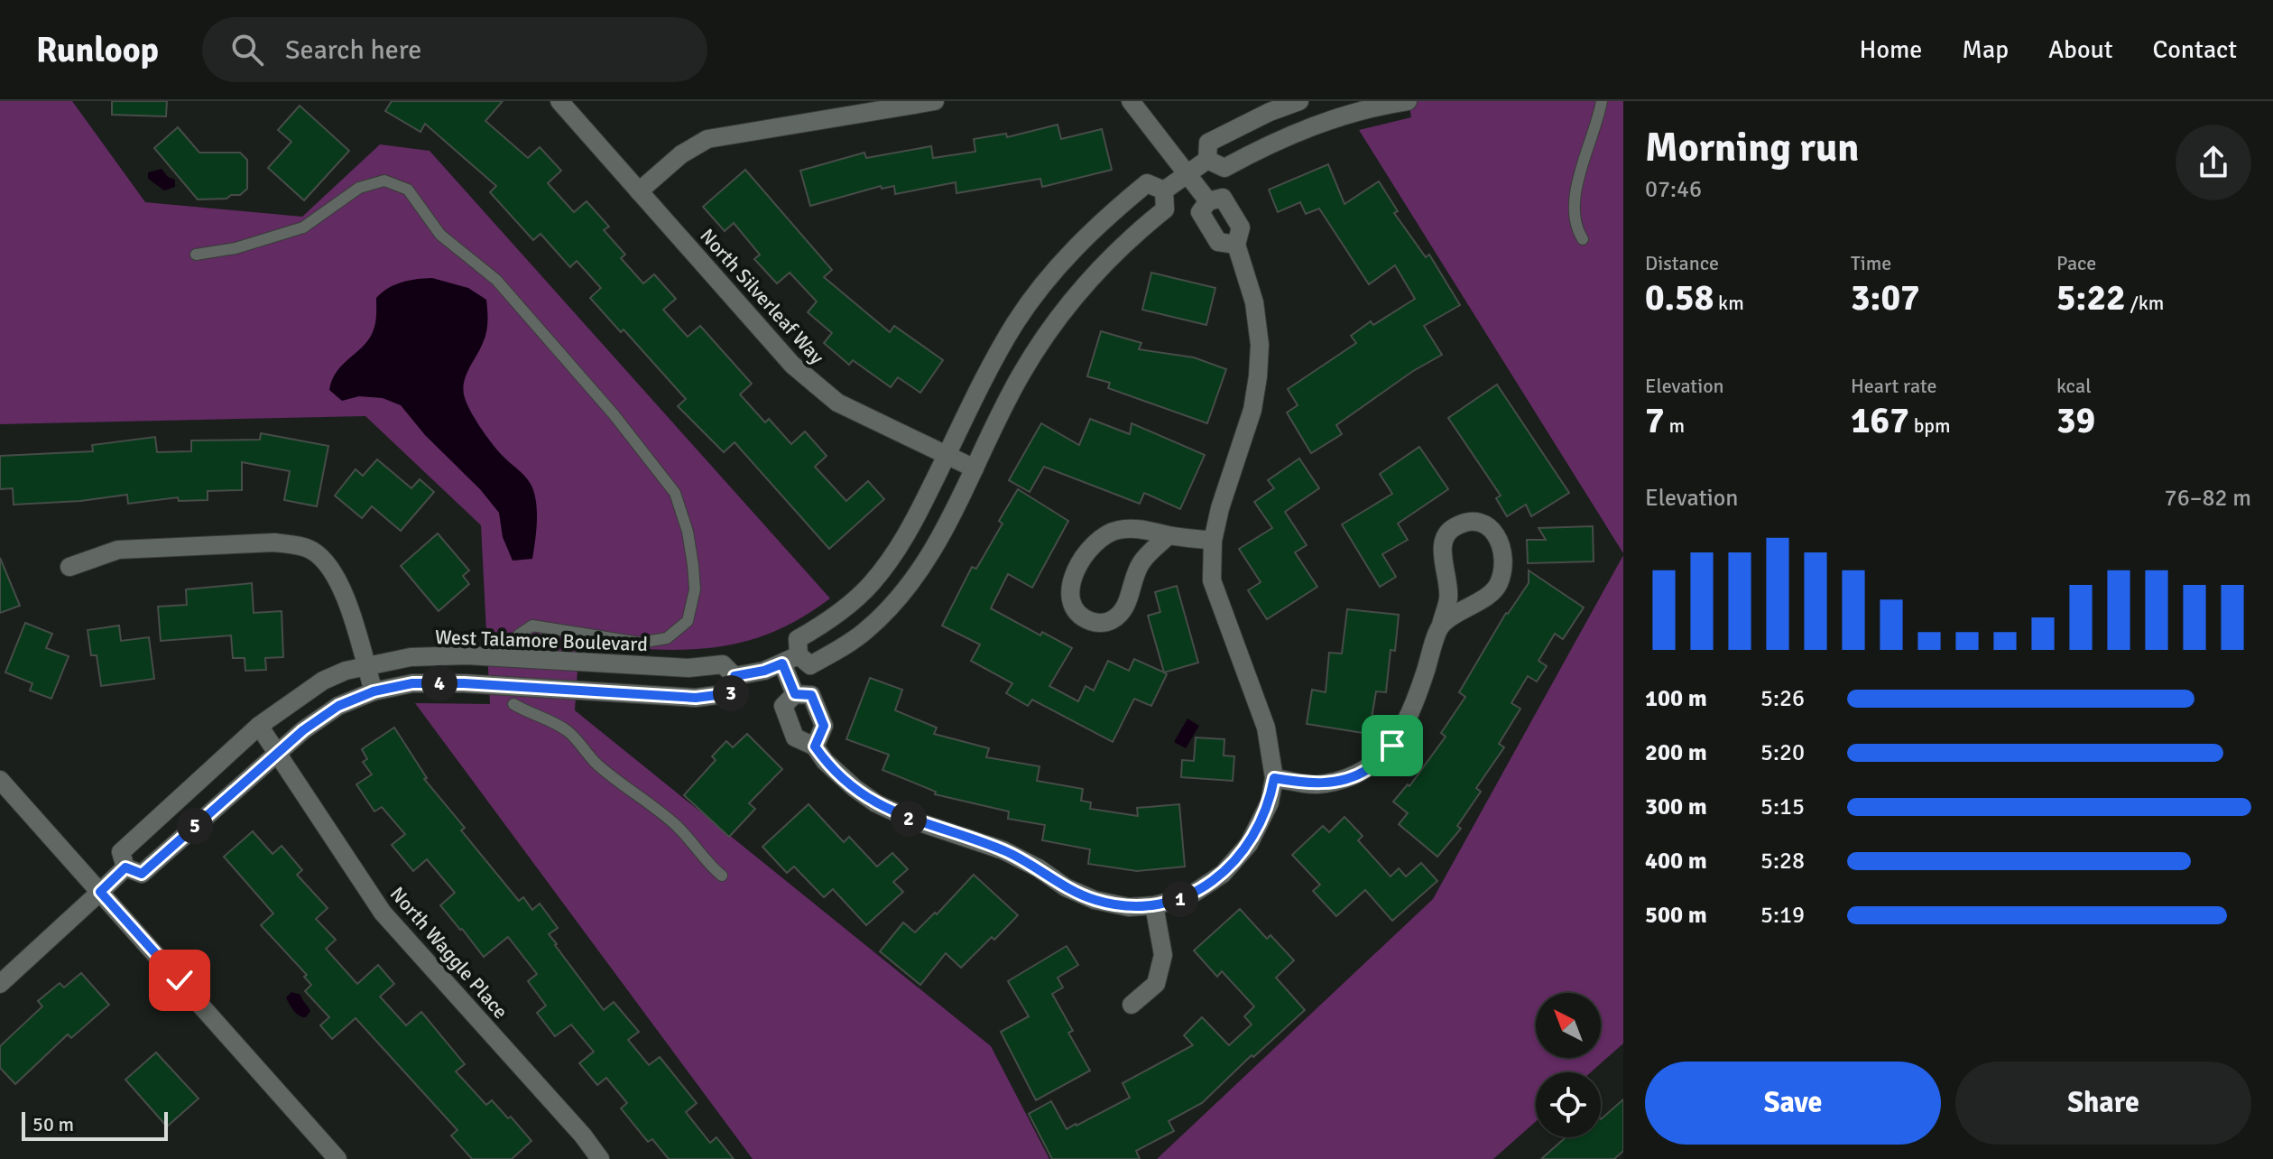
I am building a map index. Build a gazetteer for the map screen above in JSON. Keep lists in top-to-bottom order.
{
  "streets": {
    "street": ["North Silverleaf Way", "West Talamore Boulevard", "North Waggle Place"]
  },
  "crossings": [
    ["North Silverleaf Way", "West Talamore Boulevard"],
    ["West Talamore Boulevard", "North Waggle Place"]
  ],
  "scale_bar": "50 m",
  "north": "top left",
  "page": {
    "header": "Runloop",
    "search": "Search here",
    "nav": [
      "Home",
      "Map",
      "About",
      "Contact"
    ],
    "heading": ["Morning run", "07:46"],
    "stats": [
      ["Distance", "0.58 km"],
      ["Time", "3:07"],
      ["Pace", "5:22 /km"],
      ["Elevation", "7 m"],
      ["Heart rate", "167 bpm"],
      ["kcal", "39"]
    ],
    "chart": ["Elevation", "76–82 m"],
    "pins": [
      "4",
      "3",
      "2",
      "5",
      "1"
    ],
    "list": [
      {
        "name": "100 m",
        "note": "5:26"
      },
      {
        "name": "200 m",
        "note": "5:20"
      },
      {
        "name": "300 m",
        "note": "5:15"
      },
      {
        "name": "400 m",
        "note": "5:28"
      },
      {
        "name": "500 m",
        "note": "5:19"
      }
    ],
    "buttons": ["Save", "Share"],
    "scale": "50 m"
  }
}
